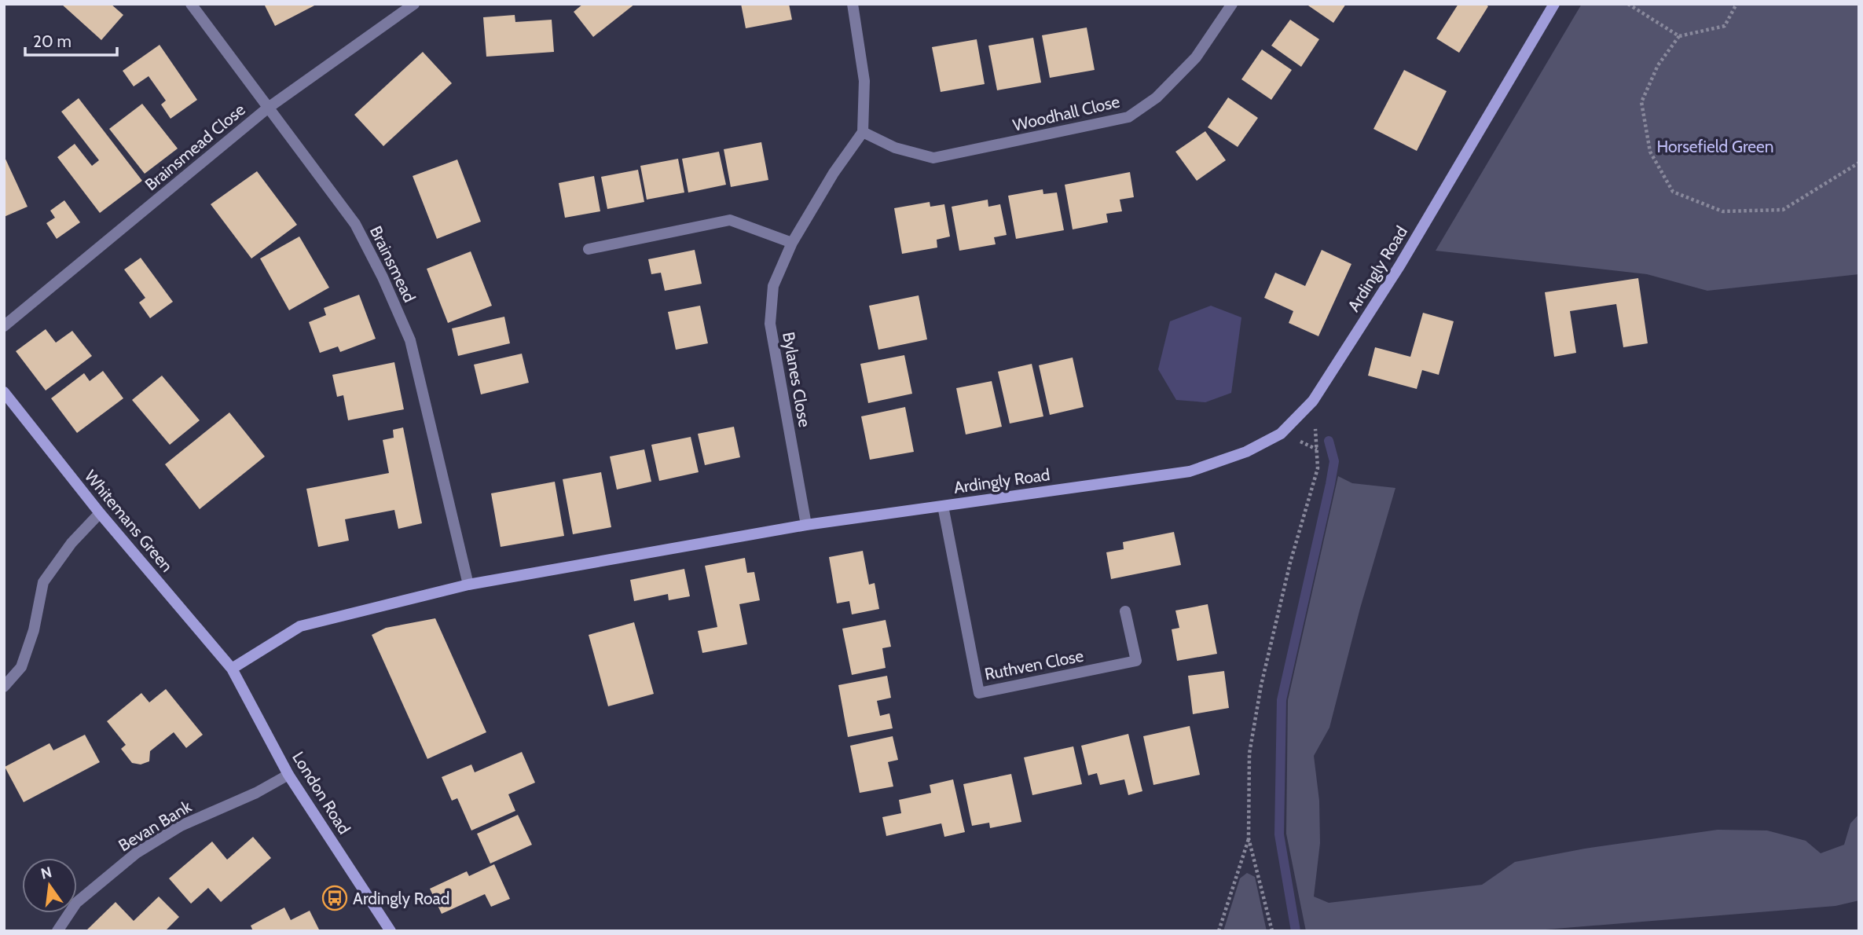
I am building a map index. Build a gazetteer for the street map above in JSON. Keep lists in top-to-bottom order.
{
  "streets": {
    "street": [
      "Woodhall Close",
      "Brainsmead Close",
      "Brainsmead",
      "Ardingly Road",
      "Bylanes Close",
      "Whitemans Green",
      "Ruthven Close",
      "London Road",
      "Bevan Bank"
    ]
  },
  "crossings": [
    ["Woodhall Close", "Bylanes Close"],
    ["Brainsmead Close", "Brainsmead"],
    ["Brainsmead", "Ardingly Road"],
    ["Ardingly Road", "Bylanes Close"],
    ["Ardingly Road", "Whitemans Green"],
    ["Ardingly Road", "Ruthven Close"],
    ["Ardingly Road", "London Road"],
    ["Whitemans Green", "London Road"],
    ["London Road", "Bevan Bank"]
  ],
  "parks": ["Horsefield Green"],
  "places": {
    "bus stop": ["Ardingly Road"]
  },
  "scale_bar": "20 m",
  "north": "top"
}
